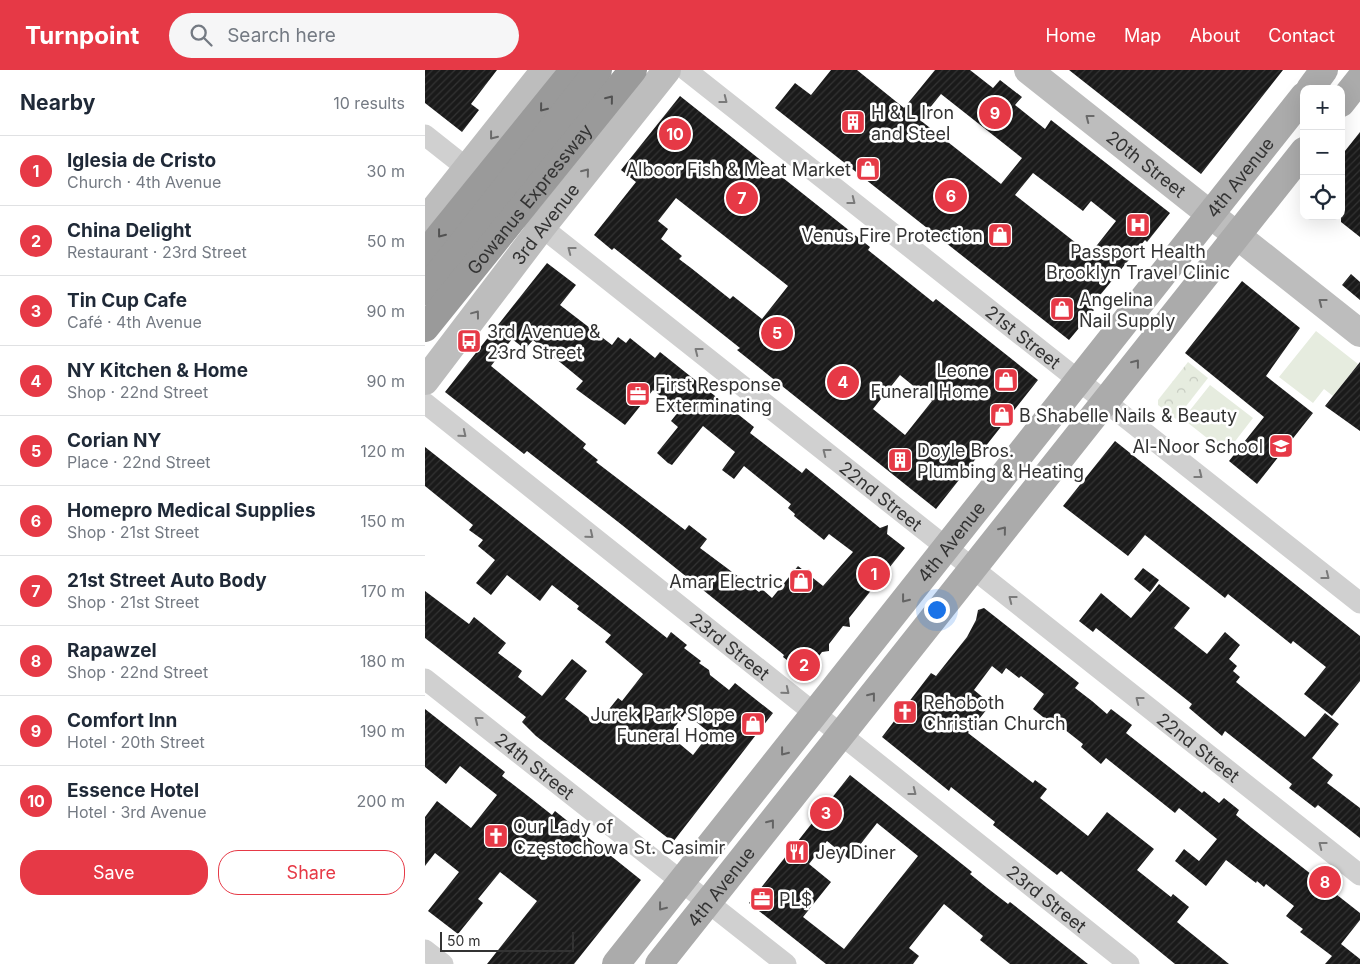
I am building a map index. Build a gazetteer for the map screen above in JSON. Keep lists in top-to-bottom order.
{
  "streets": {
    "highway": ["Gowanus Expressway"],
    "main road": ["20th Street", "4th Avenue", "3rd Avenue"],
    "street": [
      "21st Street",
      "22nd Street",
      "23rd Street",
      "24th Street"
    ]
  },
  "crossings": [
    ["20th Street", "4th Avenue"],
    ["4th Avenue", "21st Street"],
    ["4th Avenue", "22nd Street"],
    ["4th Avenue", "23rd Street"],
    ["4th Avenue", "24th Street"],
    ["3rd Avenue", "22nd Street"]
  ],
  "one_way": [
    "20th Street",
    "21st Street",
    "22nd Street",
    "23rd Street",
    "24th Street"
  ],
  "places": {
    "building": ["H & L Iron and Steel", "Doyle Bros. Plumbing & Heating"],
    "shop": [
      "Alboor Fish & Meat Market",
      "Venus Fire Protection",
      "Angelina Nail Supply",
      "Leone Funeral Home",
      "B Shabelle Nails & Beauty",
      "Amar Electric",
      "Jurek Park Slope Funeral Home"
    ],
    "hospital": ["Passport Health Brooklyn Travel Clinic"],
    "bus stop": ["3rd Avenue & 23rd Street"],
    "office": ["First Response Exterminating", "PL$"],
    "school or university": ["Al-Noor School"],
    "church": ["Rehoboth Christian Church", "Our Lady of Częstochowa St. Casimir"],
    "restaurant": ["Jey Diner"]
  },
  "scale_bar": "50 m",
  "page": {
    "header": "Turnpoint",
    "search": "Search here",
    "nav": [
      "Home",
      "Map",
      "About",
      "Contact"
    ],
    "heading": ["Nearby", "10 results"],
    "map_buttons": ["+", "−"],
    "pins": [
      "9",
      "10",
      "6",
      "7",
      "5",
      "4",
      "1",
      "2",
      "3",
      "8"
    ],
    "list": [
      {
        "mark": "1",
        "name": "Iglesia de Cristo",
        "note": "Church · 4th Avenue",
        "value": "30 m"
      },
      {
        "mark": "2",
        "name": "China Delight",
        "note": "Restaurant · 23rd Street",
        "value": "50 m"
      },
      {
        "mark": "3",
        "name": "Tin Cup Cafe",
        "note": "Café · 4th Avenue",
        "value": "90 m"
      },
      {
        "mark": "4",
        "name": "NY Kitchen & Home",
        "note": "Shop · 22nd Street",
        "value": "90 m"
      },
      {
        "mark": "5",
        "name": "Corian NY",
        "note": "Place · 22nd Street",
        "value": "120 m"
      },
      {
        "mark": "6",
        "name": "Homepro Medical Supplies",
        "note": "Shop · 21st Street",
        "value": "150 m"
      },
      {
        "mark": "7",
        "name": "21st Street Auto Body",
        "note": "Shop · 21st Street",
        "value": "170 m"
      },
      {
        "mark": "8",
        "name": "Rapawzel",
        "note": "Shop · 22nd Street",
        "value": "180 m"
      },
      {
        "mark": "9",
        "name": "Comfort Inn",
        "note": "Hotel · 20th Street",
        "value": "190 m"
      },
      {
        "mark": "10",
        "name": "Essence Hotel",
        "note": "Hotel · 3rd Avenue",
        "value": "200 m"
      }
    ],
    "buttons": ["Save", "Share"],
    "scale": "50 m"
  }
}
